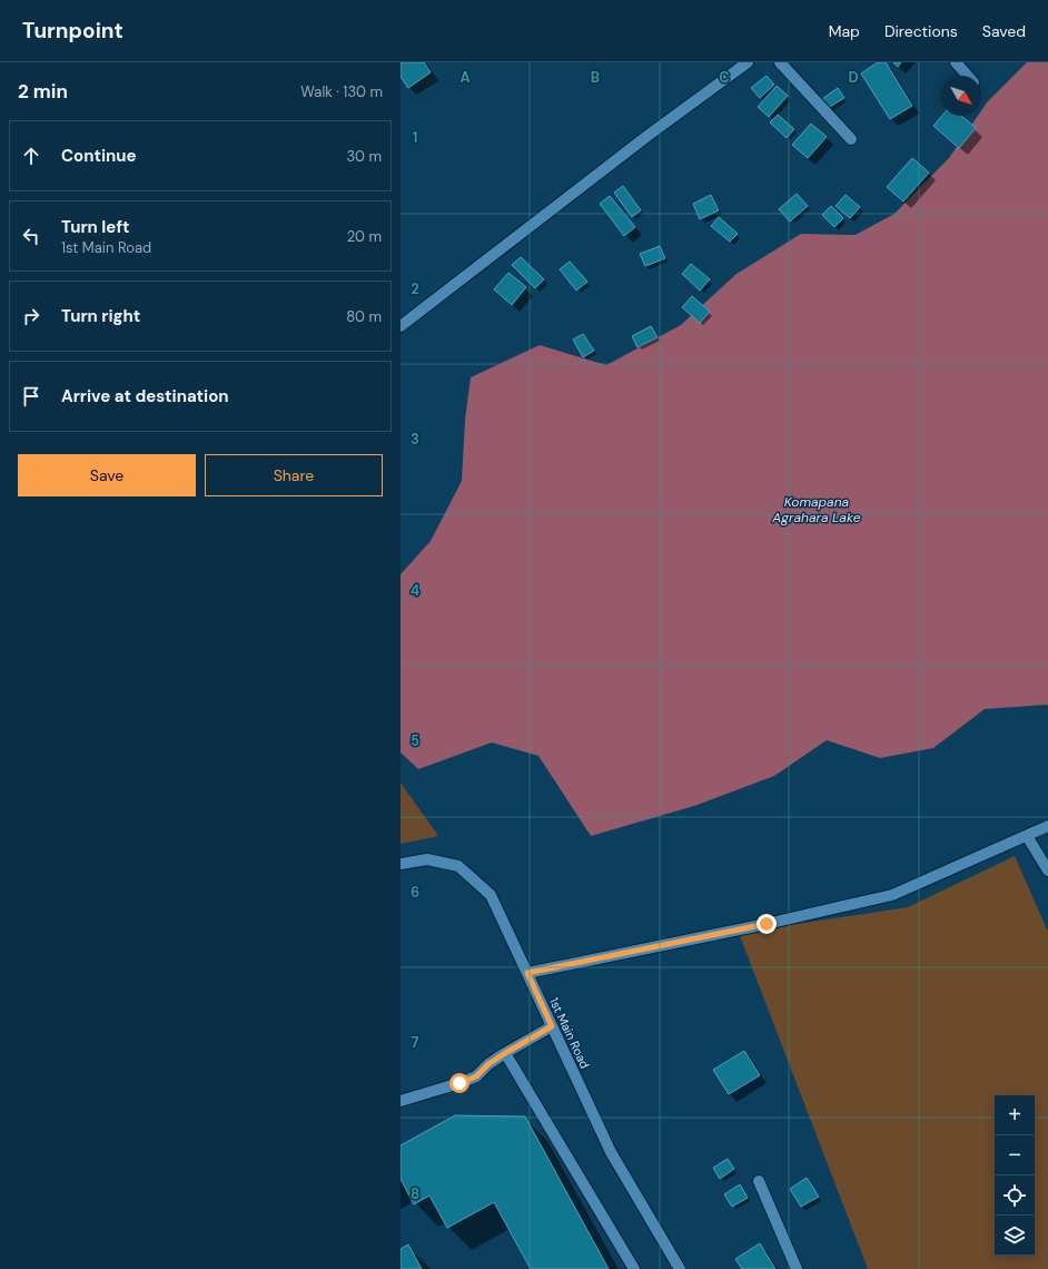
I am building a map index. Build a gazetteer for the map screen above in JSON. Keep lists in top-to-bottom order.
{
  "streets": {
    "street": ["1st Main Road"]
  },
  "water": ["Komapana Agrahara Lake"],
  "north": "bottom right",
  "page": {
    "header": "Turnpoint",
    "nav": ["Map", "Directions", "Saved"],
    "heading": ["2 min", "Walk · 130 m"],
    "list": [
      ["Continue", "30 m"],
      ["Turn left", "1st Main Road", "20 m"],
      ["Turn right", "80 m"],
      "Arrive at destination"
    ],
    "buttons": ["Save", "Share"],
    "map_buttons": ["+", "−"]
  },
  "grid": {
    "columns": [
      "A",
      "B",
      "C",
      "D"
    ],
    "rows": [
      "1",
      "2",
      "3",
      "4",
      "5",
      "6",
      "7",
      "8"
    ]
  }
}
